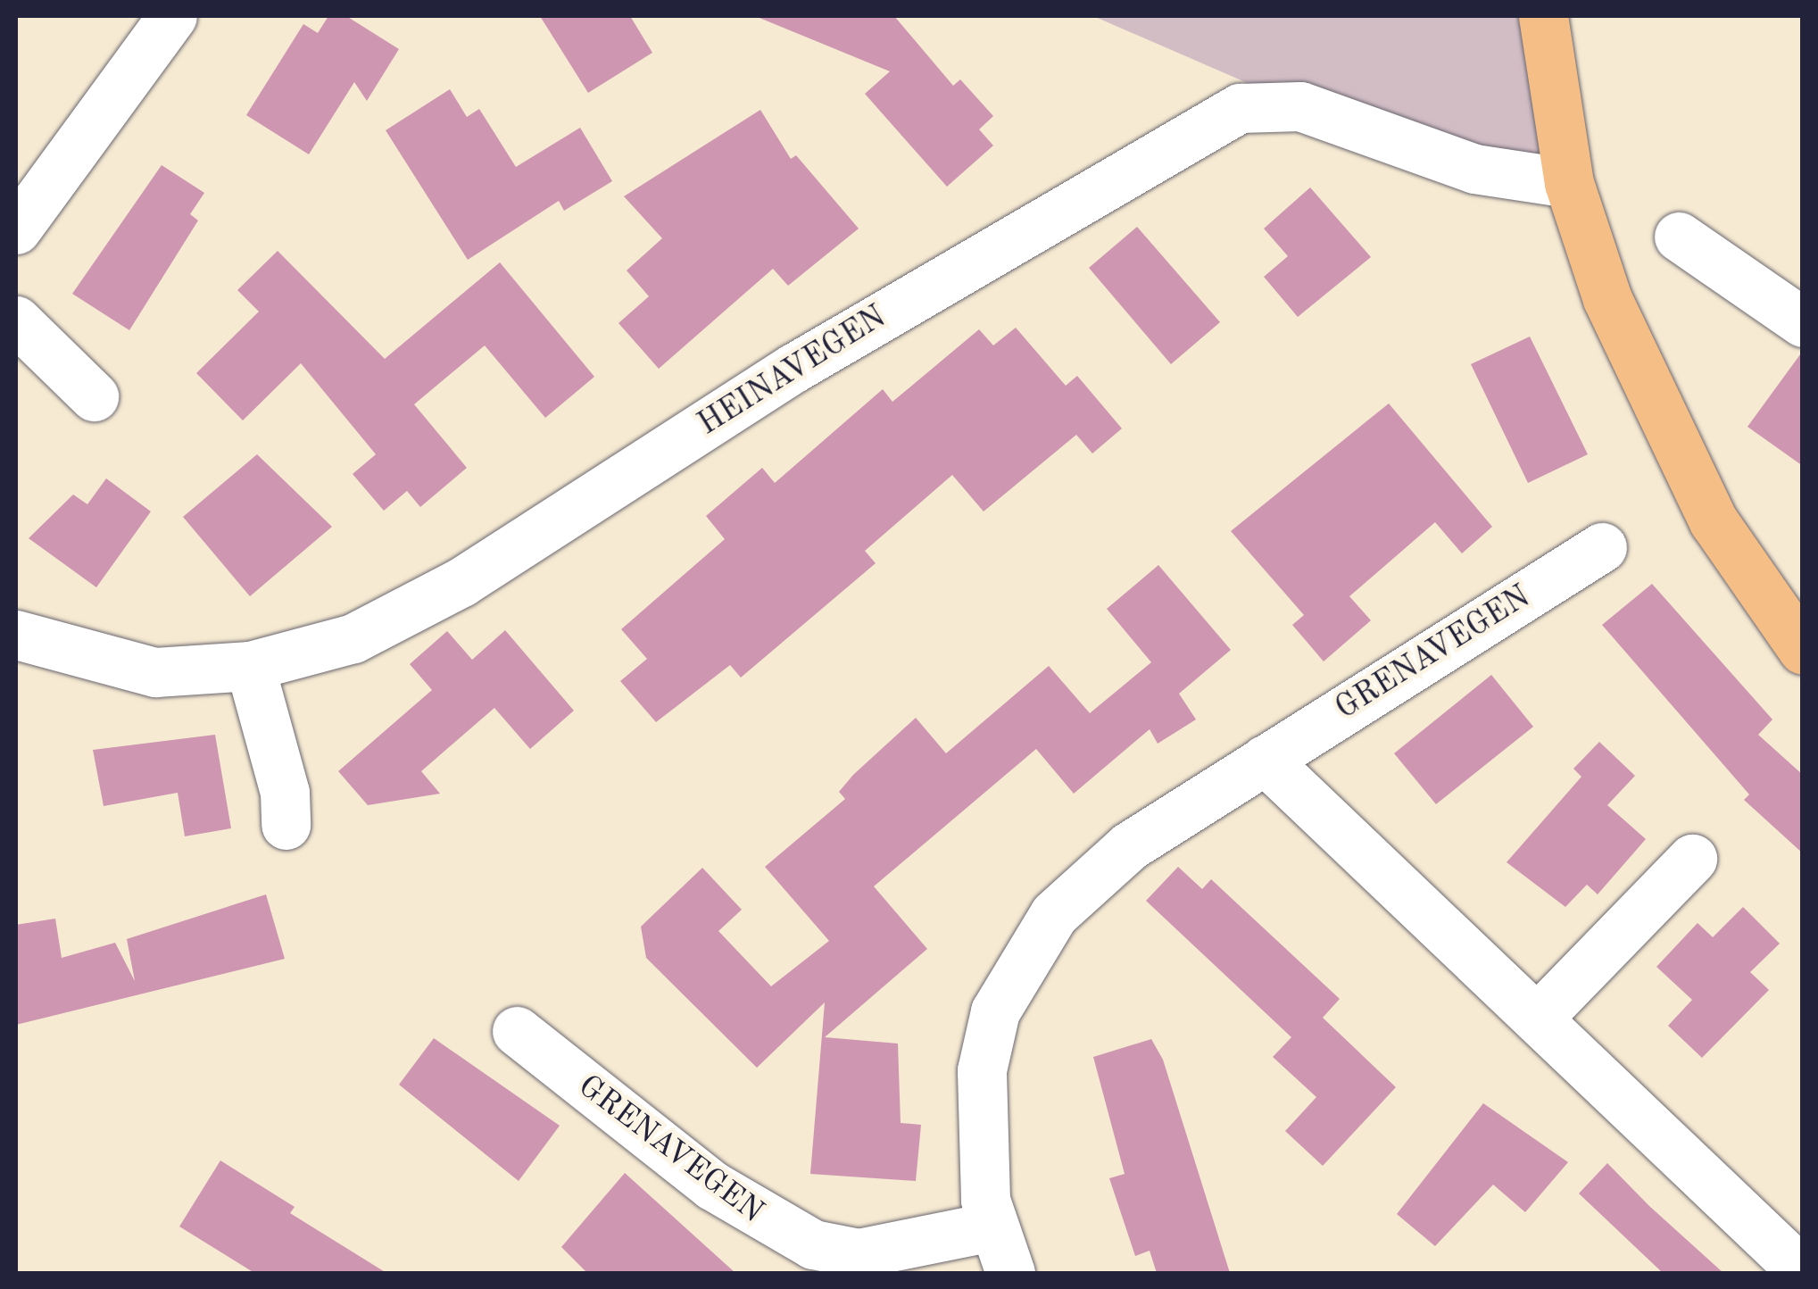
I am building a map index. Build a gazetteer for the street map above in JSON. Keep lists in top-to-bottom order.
{
  "streets": {
    "street": ["HEINAVEGEN", "GRENAVEGEN"]
  }
}
